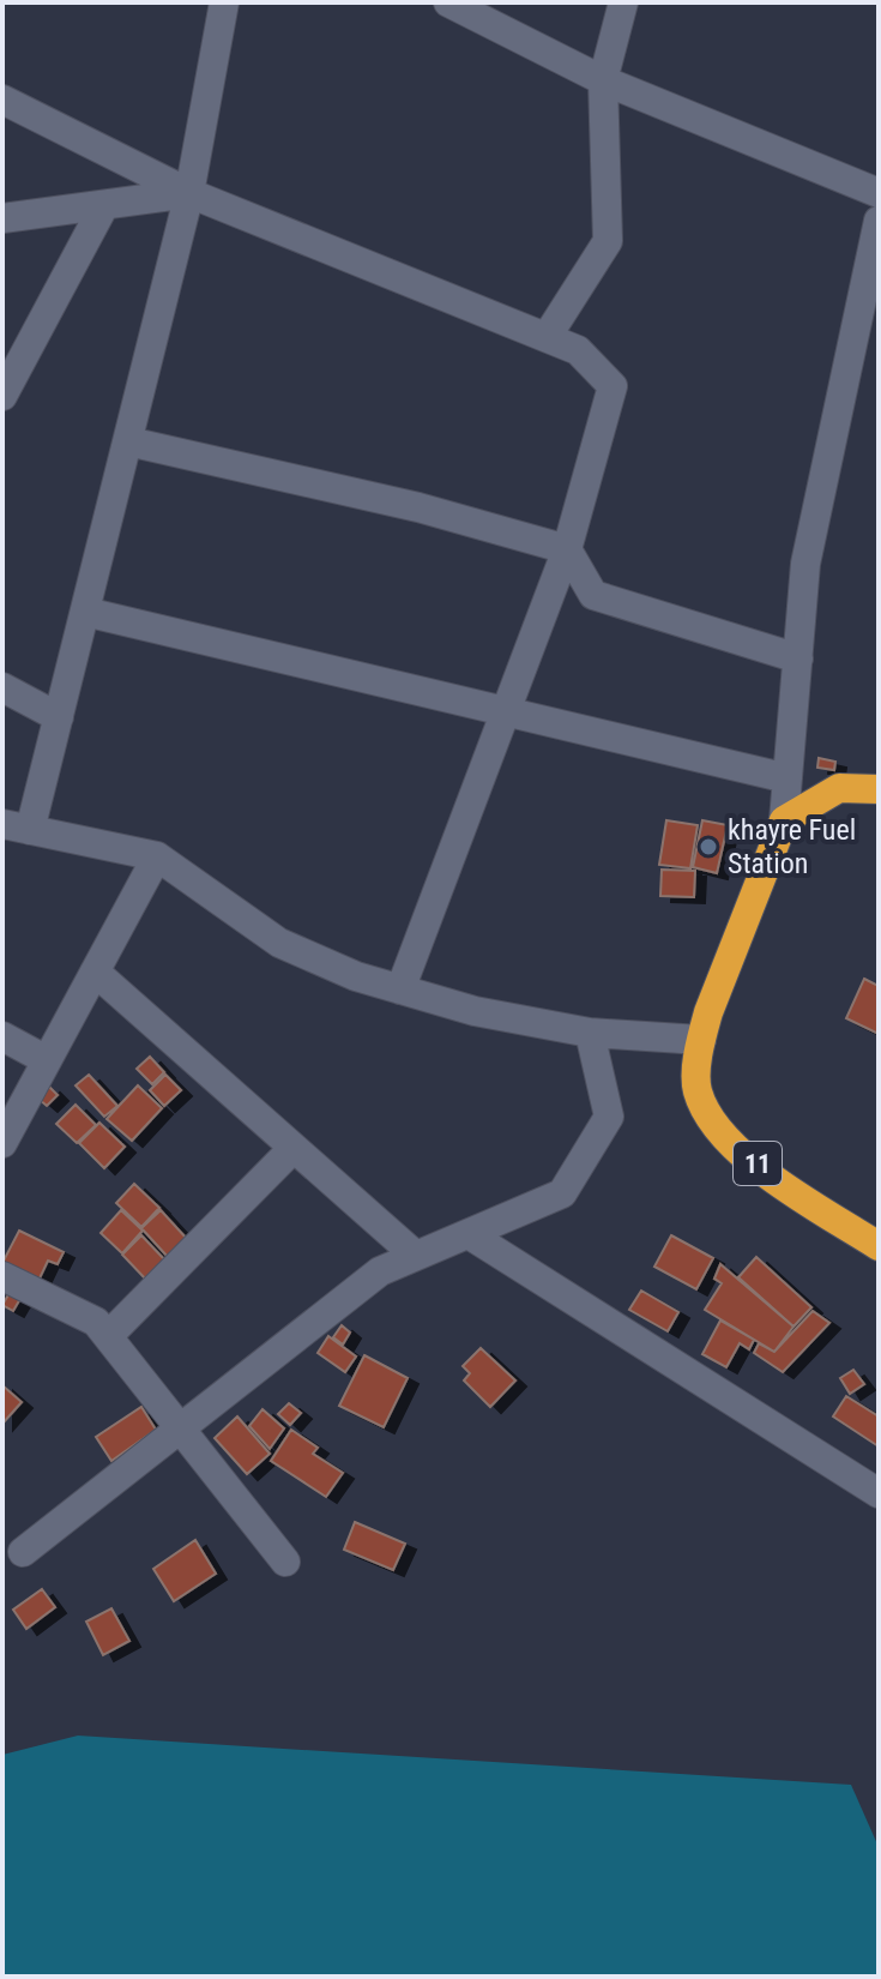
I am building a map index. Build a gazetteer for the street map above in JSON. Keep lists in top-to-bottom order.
{
  "streets": {
    "highway": ["11"]
  },
  "places": ["khayre Fuel Station"]
}
